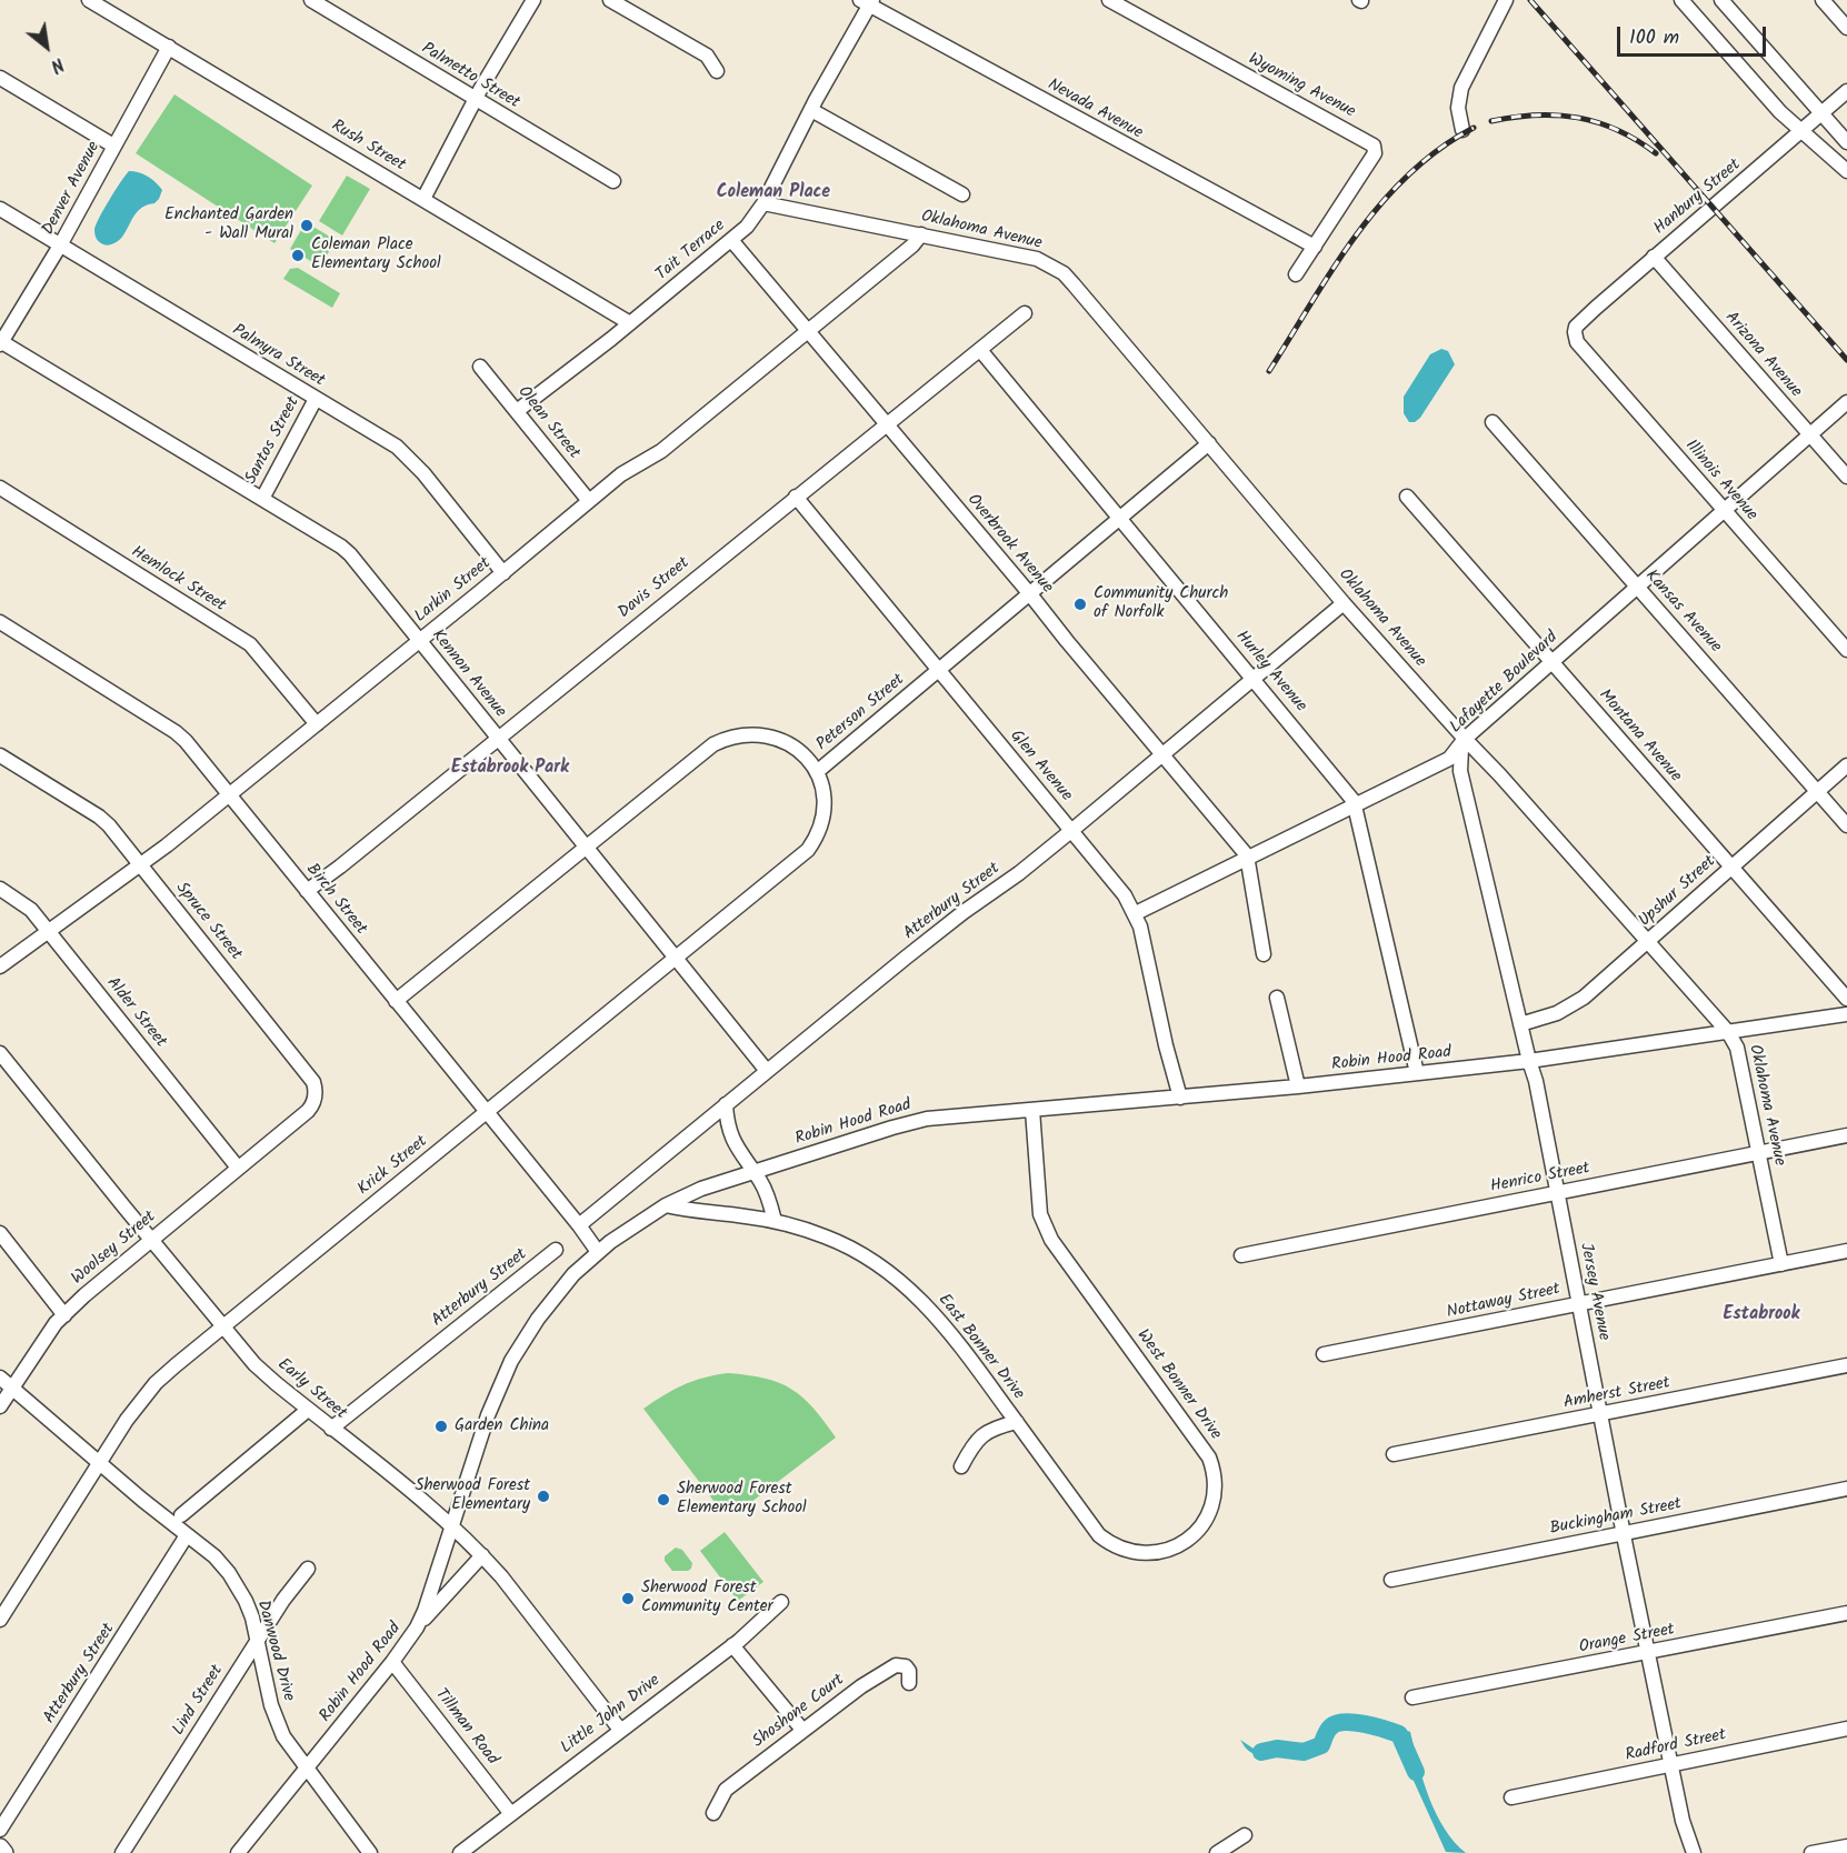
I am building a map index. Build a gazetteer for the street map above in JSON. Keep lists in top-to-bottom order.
{
  "streets": {
    "street": [
      "Palmetto Street",
      "Wyoming Avenue",
      "Nevada Avenue",
      "Rush Street",
      "Denver Avenue",
      "Hanbury Street",
      "Oklahoma Avenue",
      "Tait Terrace",
      "Arizona Avenue",
      "Palmyra Street",
      "Olean Street",
      "Santos Street",
      "Illinois Avenue",
      "Overbrook Avenue",
      "Hemlock Street",
      "Davis Street",
      "Larkin Street",
      "Kansas Avenue",
      "Hurley Avenue",
      "Kennon Avenue",
      "Lafayette Boulevard",
      "Peterson Street",
      "Montana Avenue",
      "Glen Avenue",
      "Upshur Street",
      "Birch Street",
      "Atterbury Street",
      "Spruce Street",
      "Alder Street",
      "Robin Hood Road",
      "Krick Street",
      "Henrico Street",
      "Woolsey Street",
      "Jersey Avenue",
      "Nottaway Street",
      "East Bonner Drive",
      "West Bonner Drive",
      "Early Street",
      "Amherst Street",
      "Buckingham Street",
      "Orange Street",
      "Danwood Drive",
      "Lind Street",
      "Shoshone Court",
      "Little John Drive",
      "Tillman Road",
      "Radford Street"
    ]
  },
  "crossings": [
    ["Wyoming Avenue", "Nevada Avenue"],
    ["Nevada Avenue", "Tait Terrace"],
    ["Rush Street", "Denver Avenue"],
    ["Rush Street", "Tait Terrace"],
    ["Denver Avenue", "Palmyra Street"],
    ["Denver Avenue", "Kennon Avenue"],
    ["Hanbury Street", "Arizona Avenue"],
    ["Hanbury Street", "Illinois Avenue"],
    ["Oklahoma Avenue", "Tait Terrace"],
    ["Oklahoma Avenue", "Larkin Street"],
    ["Oklahoma Avenue", "Lafayette Boulevard"],
    ["Oklahoma Avenue", "Peterson Street"],
    ["Oklahoma Avenue", "Upshur Street"],
    ["Oklahoma Avenue", "Atterbury Street"],
    ["Oklahoma Avenue", "Robin Hood Road"],
    ["Oklahoma Avenue", "Henrico Street"],
    ["Oklahoma Avenue", "Jersey Avenue"],
    ["Oklahoma Avenue", "Nottaway Street"],
    ["Tait Terrace", "Olean Street"],
    ["Tait Terrace", "Overbrook Avenue"],
    ["Arizona Avenue", "Lafayette Boulevard"],
    ["Palmyra Street", "Santos Street"],
    ["Palmyra Street", "Larkin Street"],
    ["Olean Street", "Larkin Street"],
    ["Santos Street", "Kennon Avenue"],
    ["Illinois Avenue", "Lafayette Boulevard"],
    ["Overbrook Avenue", "Davis Street"],
    ["Overbrook Avenue", "Larkin Street"],
    ["Overbrook Avenue", "Lafayette Boulevard"],
    ["Overbrook Avenue", "Peterson Street"],
    ["Overbrook Avenue", "Atterbury Street"],
    ["Hemlock Street", "Larkin Street"],
    ["Davis Street", "Hurley Avenue"],
    ["Davis Street", "Kennon Avenue"],
    ["Davis Street", "Glen Avenue"],
    ["Davis Street", "Birch Street"],
    ["Larkin Street", "Kennon Avenue"],
    ["Larkin Street", "Birch Street"],
    ["Larkin Street", "Spruce Street"],
    ["Larkin Street", "Alder Street"],
    ["Kansas Avenue", "Lafayette Boulevard"],
    ["Kansas Avenue", "Upshur Street"],
    ["Hurley Avenue", "Lafayette Boulevard"],
    ["Hurley Avenue", "Peterson Street"],
    ["Hurley Avenue", "Atterbury Street"],
    ["Hurley Avenue", "Robin Hood Road"],
    ["Kennon Avenue", "Peterson Street"],
    ["Kennon Avenue", "Atterbury Street"],
    ["Kennon Avenue", "Krick Street"],
    ["Lafayette Boulevard", "Montana Avenue"],
    ["Lafayette Boulevard", "Glen Avenue"],
    ["Lafayette Boulevard", "Jersey Avenue"],
    ["Peterson Street", "Glen Avenue"],
    ["Peterson Street", "Birch Street"],
    ["Peterson Street", "Krick Street"],
    ["Montana Avenue", "Upshur Street"],
    ["Glen Avenue", "Atterbury Street"],
    ["Glen Avenue", "Robin Hood Road"],
    ["Upshur Street", "Jersey Avenue"],
    ["Birch Street", "Atterbury Street"],
    ["Birch Street", "Robin Hood Road"],
    ["Birch Street", "Krick Street"],
    ["Atterbury Street", "Early Street"],
    ["Atterbury Street", "Danwood Drive"],
    ["Spruce Street", "Woolsey Street"],
    ["Alder Street", "Woolsey Street"],
    ["Robin Hood Road", "Jersey Avenue"],
    ["Robin Hood Road", "East Bonner Drive"],
    ["Robin Hood Road", "West Bonner Drive"],
    ["Robin Hood Road", "Early Street"],
    ["Robin Hood Road", "Danwood Drive"],
    ["Robin Hood Road", "Tillman Road"],
    ["Krick Street", "Early Street"],
    ["Krick Street", "Danwood Drive"],
    ["Henrico Street", "Jersey Avenue"],
    ["Woolsey Street", "Early Street"],
    ["Woolsey Street", "Danwood Drive"],
    ["Jersey Avenue", "Nottaway Street"],
    ["Jersey Avenue", "Amherst Street"],
    ["Jersey Avenue", "Buckingham Street"],
    ["Jersey Avenue", "Orange Street"],
    ["Jersey Avenue", "Radford Street"],
    ["East Bonner Drive", "West Bonner Drive"],
    ["Early Street", "Little John Drive"],
    ["Danwood Drive", "Lind Street"],
    ["Little John Drive", "Tillman Road"]
  ],
  "districts": ["Coleman Place", "Estabrook Park", "Estabrook"],
  "places": [
    "Enchanted Garden - Wall Mural",
    "Coleman Place Elementary School",
    "Community Church of Norfolk",
    "Garden China",
    "Sherwood Forest Elementary",
    "Sherwood Forest Elementary School",
    "Sherwood Forest Community Center"
  ],
  "scale_bar": "100 m",
  "north": "bottom right"
}
